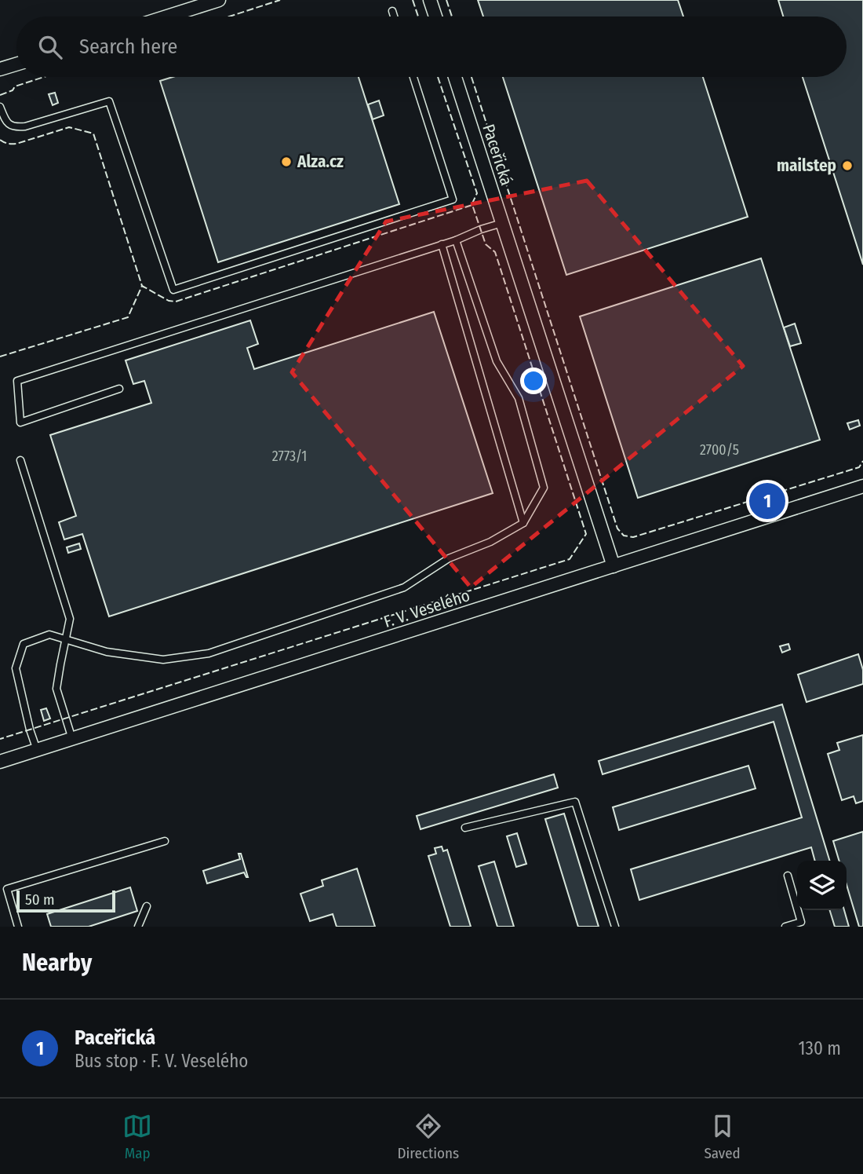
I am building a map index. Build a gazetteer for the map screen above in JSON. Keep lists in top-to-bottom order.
{
  "streets": {
    "street": ["Paceřická", "F. V. Veselého"]
  },
  "crossings": [
    ["Paceřická", "F. V. Veselého"]
  ],
  "places": ["Alza.cz", "mailstep"],
  "house_numbers": ["2700/5", "2773/1"],
  "scale_bar": "50 m",
  "page": {
    "search": "Search here",
    "pins": "1",
    "scale": "50 m",
    "heading": "Nearby",
    "list": [
      {
        "mark": "1",
        "name": "Paceřická",
        "note": "Bus stop · F. V. Veselého",
        "value": "130 m"
      }
    ],
    "nav": ["Map", "Directions", "Saved"]
  }
}
